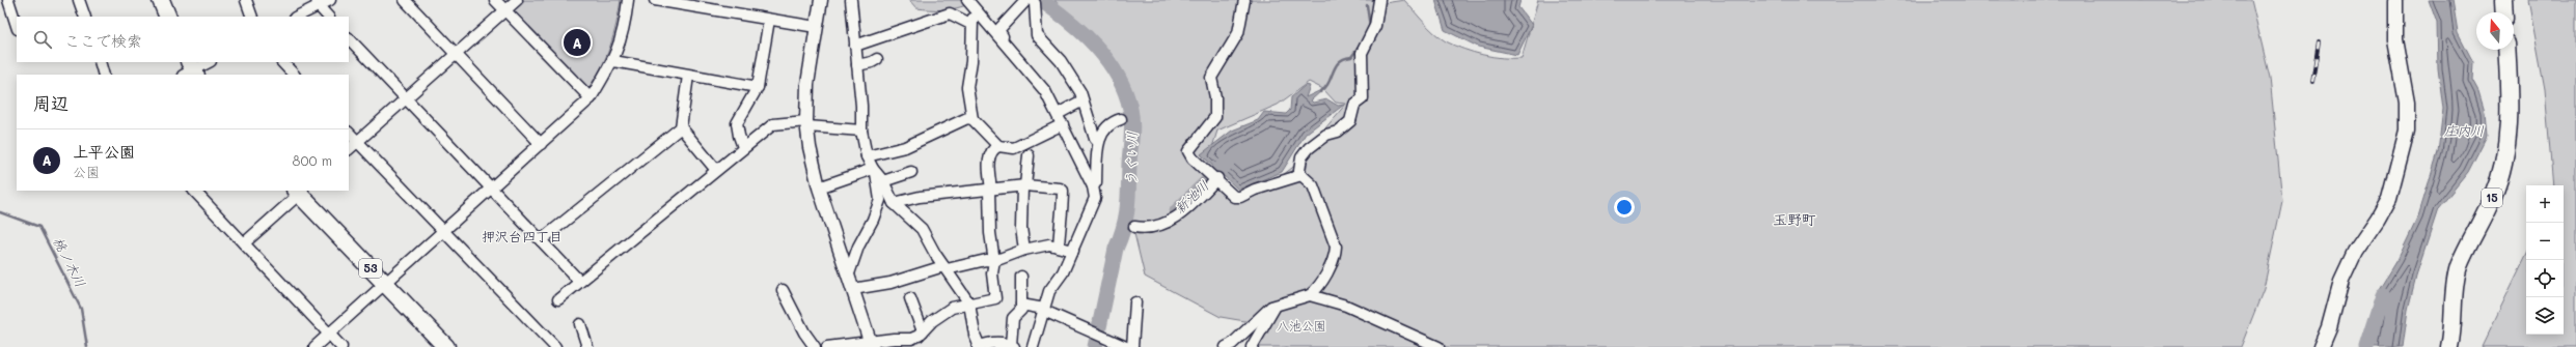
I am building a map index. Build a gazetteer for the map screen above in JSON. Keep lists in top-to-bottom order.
{
  "streets": {
    "main road": ["15", "53"]
  },
  "districts": ["玉野町", "押沢台四丁目"],
  "water": [
    "庄内川",
    "うぐい川",
    "新池川",
    "桃ノ木川"
  ],
  "parks": ["八池公園"],
  "north": "top",
  "page": {
    "search": "ここで検索",
    "pins": "A",
    "heading": "周辺",
    "list": [
      {
        "mark": "A",
        "name": "上平公園",
        "note": "公園",
        "value": "800 m"
      }
    ],
    "map_buttons": ["+", "−"]
  }
}
